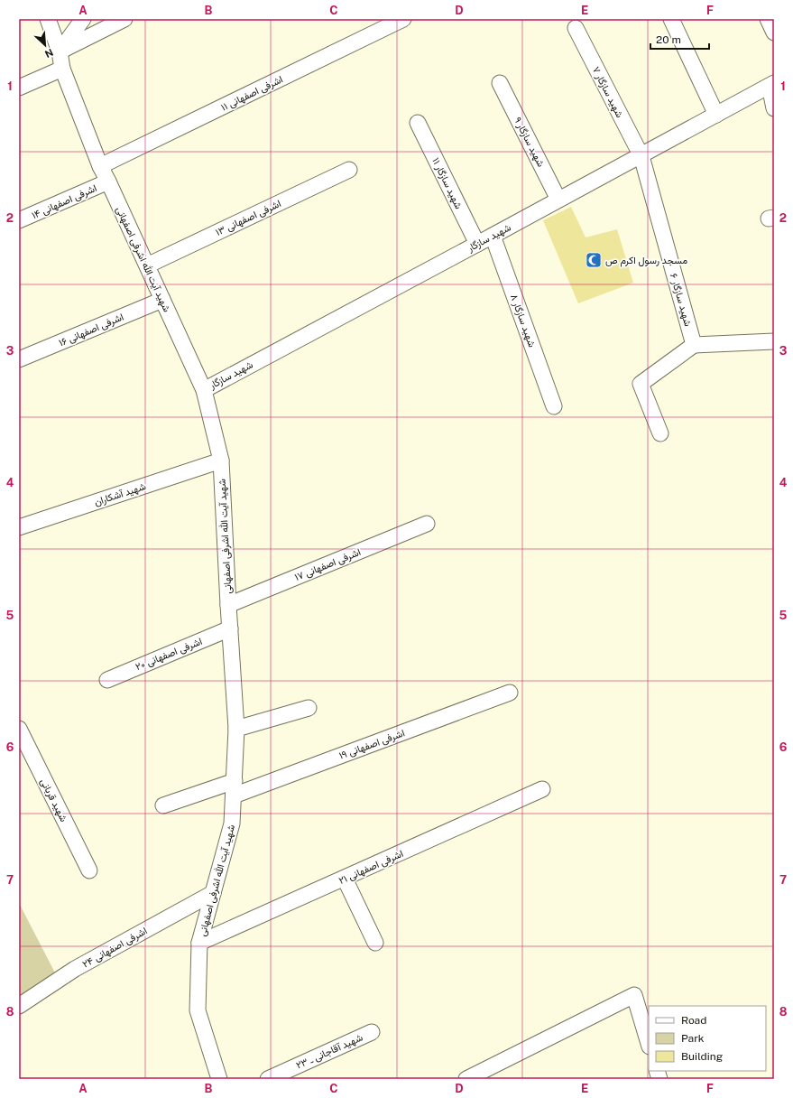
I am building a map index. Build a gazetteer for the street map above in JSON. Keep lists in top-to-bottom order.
{
  "streets": {
    "street": [
      "شهید سازگار ۷",
      "اشرفی اصفهانی ۱۱",
      "شهید سازگار ۹",
      "شهید سازگار ۱۱",
      "اشرفی اصفهانی ۱۴",
      "اشرفی اصفهانی ۱۳",
      "شهید سازگار",
      "شهید آیت الله اشرفی اصفهانی",
      "شهید سازگار ۶",
      "شهید سازگار ۸",
      "اشرفی اصفهانی ۱۶",
      "شهید آشکاران",
      "اشرفی اصفهانی ۱۷",
      "اشرفی اصفهانی ۲۰",
      "اشرفی اصفهانی ۱۹",
      "شهید قربانی",
      "اشرفی اصفهانی ۲۱",
      "اشرفی اصفهانی ۲۴",
      "شهید آقاجانی ـ ۲۳"
    ]
  },
  "crossings": [
    ["شهید سازگار ۷", "شهید سازگار"],
    ["شهید سازگار ۷", "شهید سازگار ۶"],
    ["اشرفی اصفهانی ۱۱", "شهید آیت الله اشرفی اصفهانی"],
    ["شهید سازگار ۹", "شهید سازگار"],
    ["شهید سازگار ۱۱", "شهید سازگار"],
    ["اشرفی اصفهانی ۱۴", "شهید آیت الله اشرفی اصفهانی"],
    ["اشرفی اصفهانی ۱۳", "شهید آیت الله اشرفی اصفهانی"],
    ["شهید سازگار", "شهید آیت الله اشرفی اصفهانی"],
    ["شهید سازگار", "شهید سازگار ۶"],
    ["شهید سازگار", "شهید سازگار ۸"],
    ["شهید آیت الله اشرفی اصفهانی", "اشرفی اصفهانی ۱۶"],
    ["شهید آیت الله اشرفی اصفهانی", "شهید آشکاران"],
    ["شهید آیت الله اشرفی اصفهانی", "اشرفی اصفهانی ۱۷"],
    ["شهید آیت الله اشرفی اصفهانی", "اشرفی اصفهانی ۲۰"],
    ["شهید آیت الله اشرفی اصفهانی", "اشرفی اصفهانی ۱۹"],
    ["شهید آیت الله اشرفی اصفهانی", "اشرفی اصفهانی ۲۱"],
    ["شهید آیت الله اشرفی اصفهانی", "اشرفی اصفهانی ۲۴"]
  ],
  "places": {
    "mosque": ["مسجد رسول اکرم ص"]
  },
  "legend": ["Road", "Park", "Building"],
  "scale_bar": "20 m",
  "north": "bottom right",
  "grid": {
    "columns": [
      "A",
      "B",
      "C",
      "D",
      "E",
      "F"
    ],
    "rows": [
      "1",
      "2",
      "3",
      "4",
      "5",
      "6",
      "7",
      "8"
    ]
  }
}
